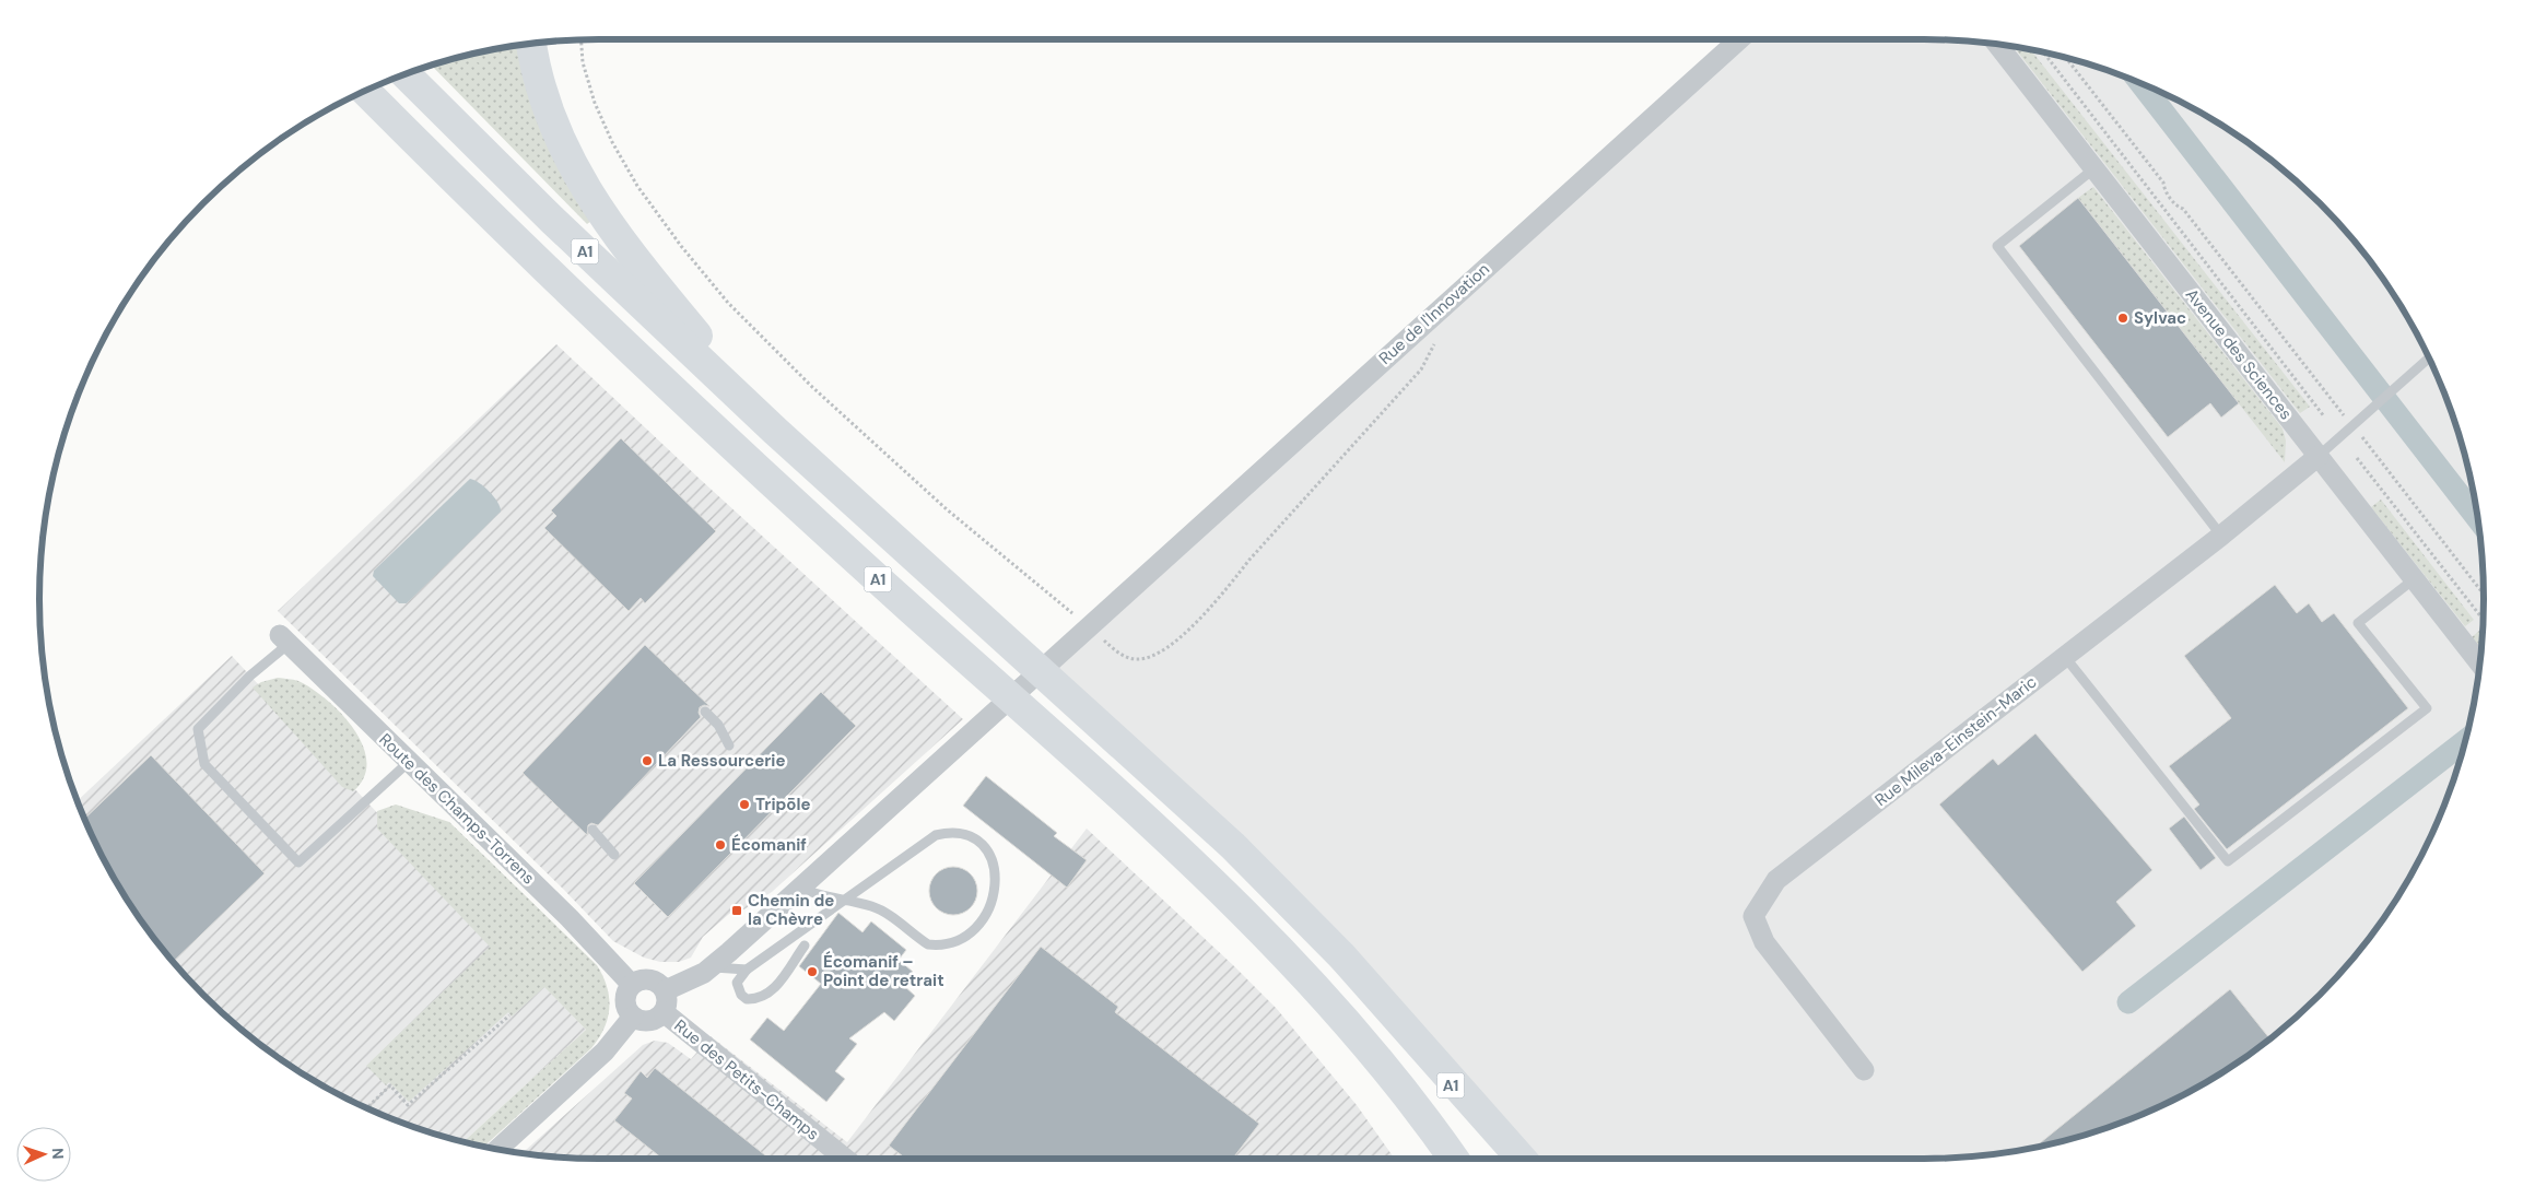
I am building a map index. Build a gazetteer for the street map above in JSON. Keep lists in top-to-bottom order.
{
  "streets": {
    "highway": ["A1"],
    "street": [
      "Rue de l'Innovation",
      "Avenue des Sciences",
      "Rue Mileva-Einstein-Maric",
      "Route des Champs-Torrens",
      "Rue des Petits-Champs"
    ]
  },
  "crossings": [
    ["Avenue des Sciences", "Rue Mileva-Einstein-Maric"],
    ["Route des Champs-Torrens", "Rue des Petits-Champs"]
  ],
  "places": {
    "other": [
      "Sylvac",
      "La Ressourcerie",
      "Tripōle",
      "Écomanif",
      "Écomanif – Point de retrait"
    ],
    "transit": ["Chemin de la Chèvre"]
  },
  "north": "right"
}
